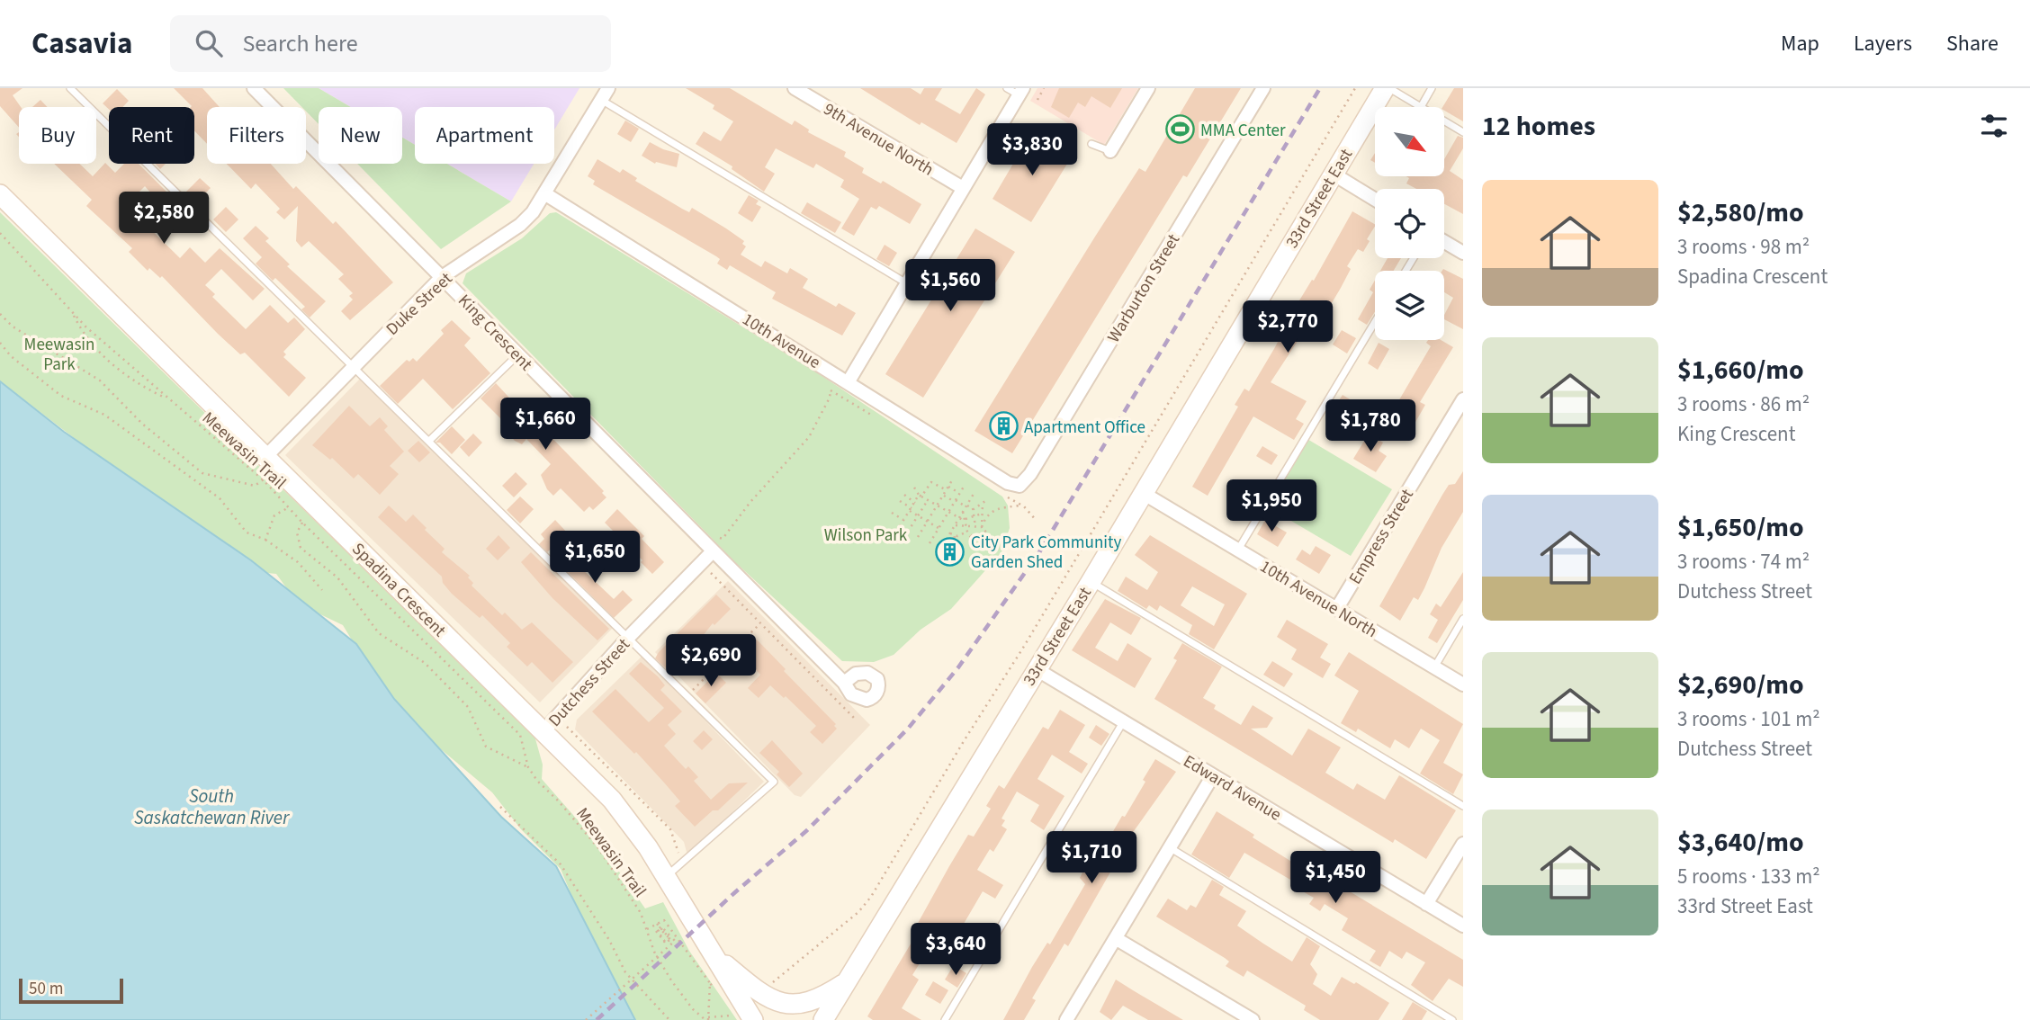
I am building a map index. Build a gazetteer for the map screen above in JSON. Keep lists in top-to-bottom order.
{
  "streets": {
    "street": [
      "9th Avenue North",
      "33rd Street East",
      "Warburton Street",
      "Duke Street",
      "King Crescent",
      "10th Avenue",
      "Empress Street",
      "Spadina Crescent",
      "10th Avenue North",
      "Dutchess Street",
      "Edward Avenue"
    ],
    "path": ["Meewasin Trail"]
  },
  "crossings": [
    ["33rd Street East", "10th Avenue North"],
    ["33rd Street East", "Edward Avenue"],
    ["Warburton Street", "10th Avenue"],
    ["Duke Street", "King Crescent"],
    ["Duke Street", "10th Avenue"],
    ["Duke Street", "Spadina Crescent"],
    ["King Crescent", "Dutchess Street"],
    ["Empress Street", "10th Avenue North"],
    ["Spadina Crescent", "Dutchess Street"]
  ],
  "water": ["South Saskatchewan River"],
  "parks": ["Meewasin Park", "Wilson Park"],
  "places": {
    "sports": ["MMA Center"],
    "building": ["Apartment Office", "City Park Community Garden Shed"]
  },
  "scale_bar": "50 m",
  "north": "bottom right",
  "page": {
    "header": "Casavia",
    "search": "Search here",
    "nav": ["Map", "Layers", "Share"],
    "heading": "12 homes",
    "chip": [
      "Buy",
      "Rent",
      "Filters",
      "New",
      "Apartment"
    ],
    "price": [
      "$3,830",
      "$2,580",
      "$1,560",
      "$2,770",
      "$1,660",
      "$1,780",
      "$1,950",
      "$1,650",
      "$2,690",
      "$1,710",
      "$1,450",
      "$3,640"
    ],
    "list": [
      {
        "name": "$2,580/mo",
        "note": "3 rooms · 98 m² · Spadina Crescent"
      },
      {
        "name": "$1,660/mo",
        "note": "3 rooms · 86 m² · King Crescent"
      },
      {
        "name": "$1,650/mo",
        "note": "3 rooms · 74 m² · Dutchess Street"
      },
      {
        "name": "$2,690/mo",
        "note": "3 rooms · 101 m² · Dutchess Street"
      },
      {
        "name": "$3,640/mo",
        "note": "5 rooms · 133 m² · 33rd Street East"
      }
    ],
    "scale": "50 m"
  }
}
